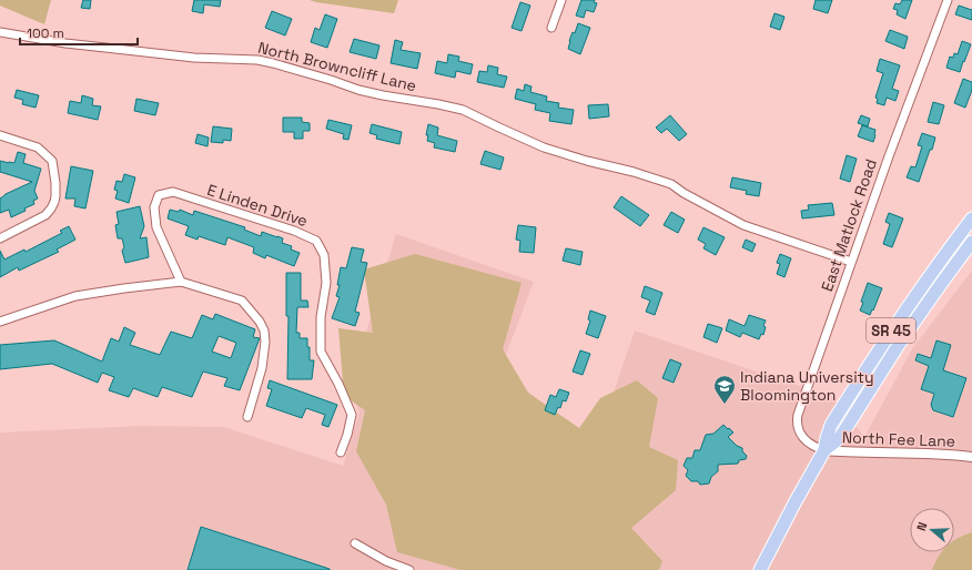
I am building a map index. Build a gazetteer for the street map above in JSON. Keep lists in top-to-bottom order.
{
  "streets": {
    "highway": ["SR 45"],
    "street": [
      "North Browncliff Lane",
      "E Linden Drive",
      "East Matlock Road",
      "North Fee Lane"
    ]
  },
  "crossings": [
    ["North Browncliff Lane", "East Matlock Road"],
    ["East Matlock Road", "SR 45"],
    ["East Matlock Road", "North Fee Lane"],
    ["SR 45", "North Fee Lane"]
  ],
  "places": {
    "school or university": ["Indiana University Bloomington"]
  },
  "scale_bar": "100 m",
  "north": "left"
}
